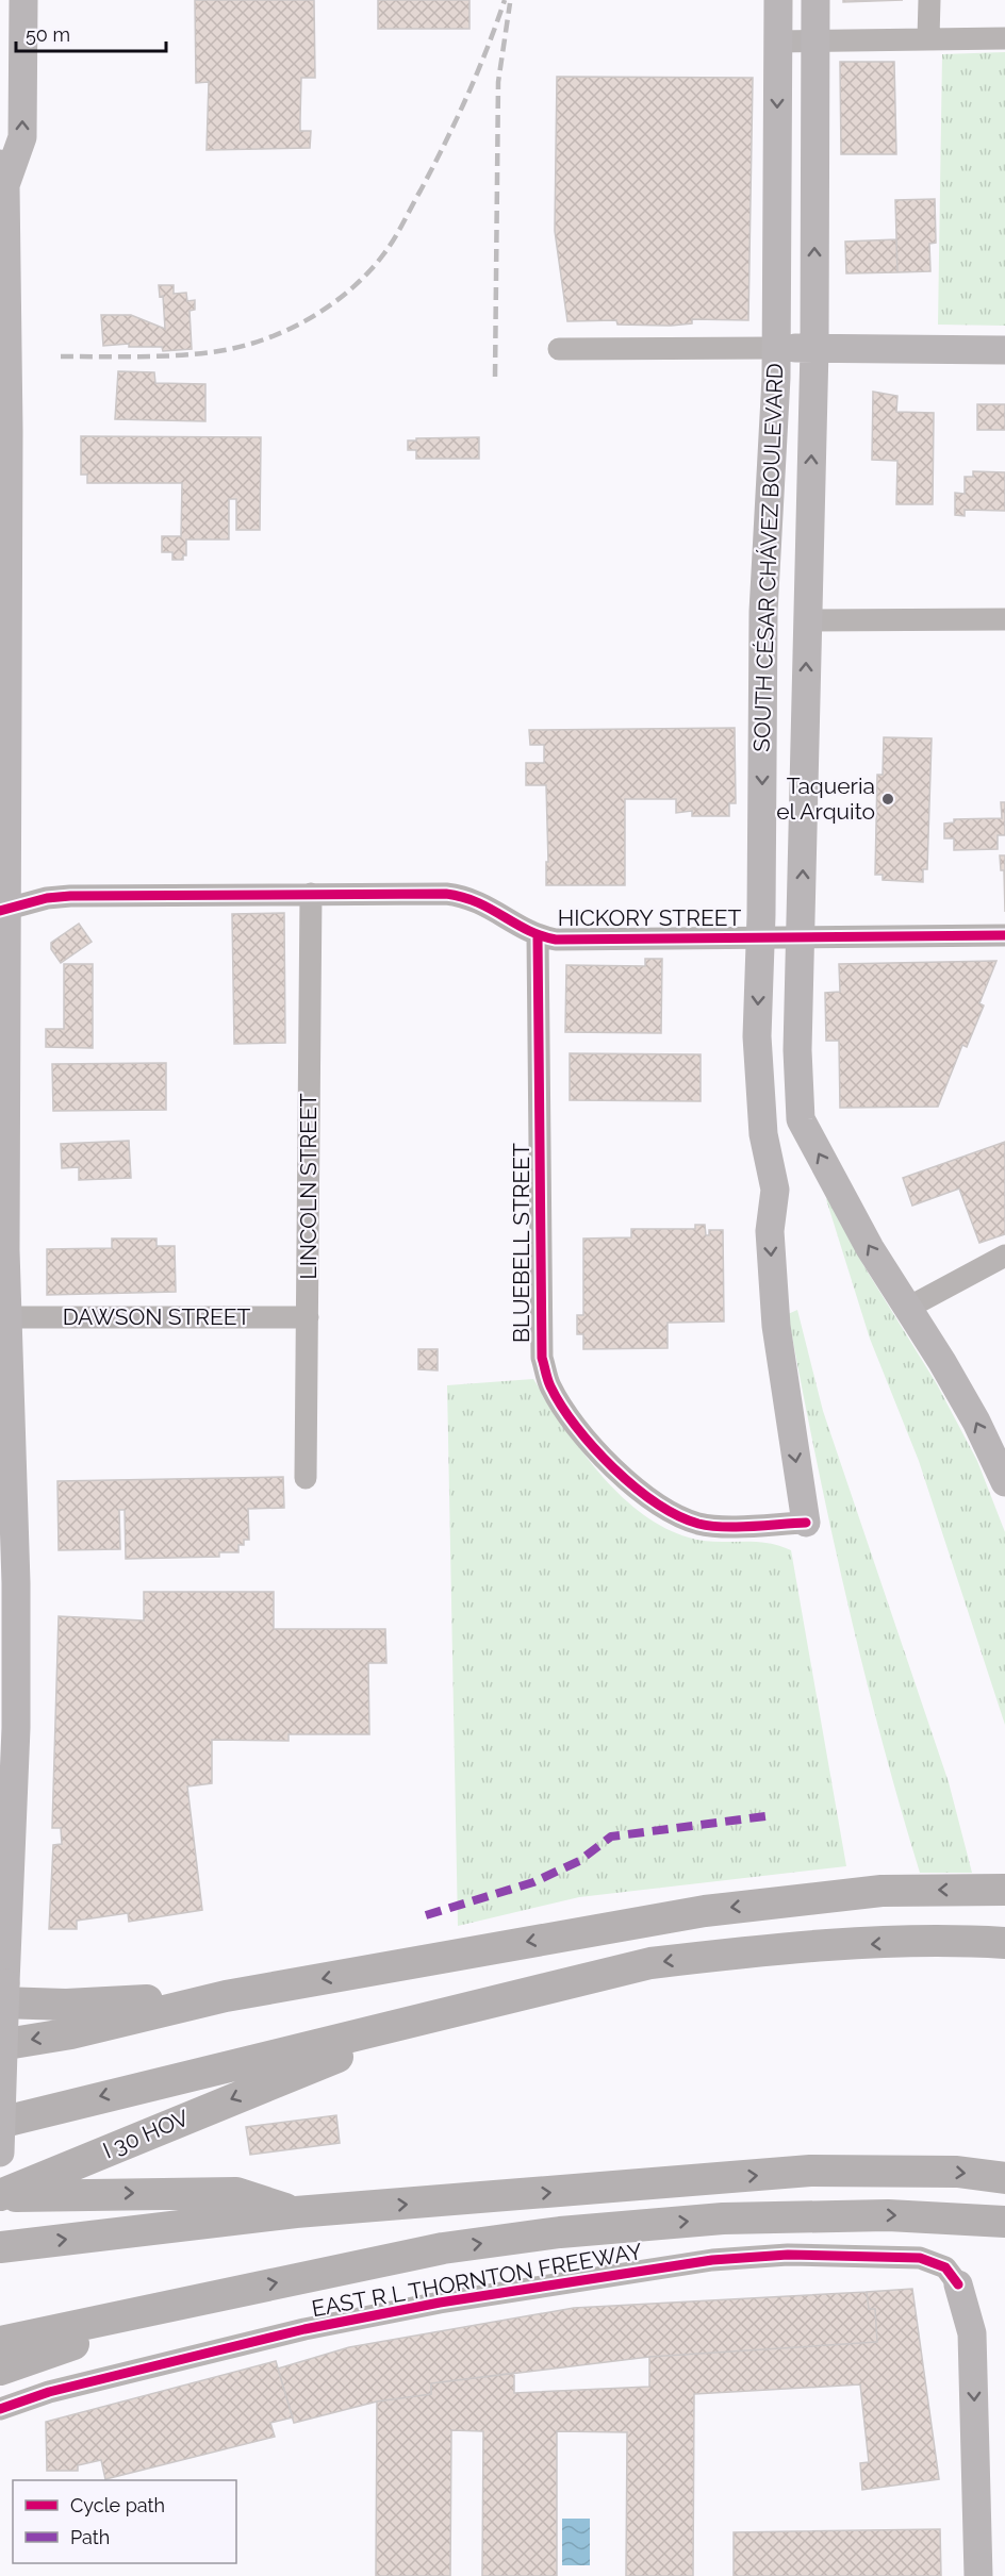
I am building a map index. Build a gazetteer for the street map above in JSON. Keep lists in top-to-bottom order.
{
  "streets": {
    "highway": ["I 30 HOV"],
    "main road": ["SOUTH CÉSAR CHÁVEZ BOULEVARD"],
    "street": [
      "HICKORY STREET",
      "LINCOLN STREET",
      "BLUEBELL STREET",
      "DAWSON STREET",
      "EAST R L THORNTON FREEWAY"
    ]
  },
  "crossings": [
    ["SOUTH CÉSAR CHÁVEZ BOULEVARD", "HICKORY STREET"],
    ["SOUTH CÉSAR CHÁVEZ BOULEVARD", "BLUEBELL STREET"],
    ["HICKORY STREET", "LINCOLN STREET"],
    ["HICKORY STREET", "BLUEBELL STREET"],
    ["LINCOLN STREET", "DAWSON STREET"]
  ],
  "places": ["Taqueria el Arquito"],
  "legend": ["Cycle path", "Path"],
  "scale_bar": "50 m"
}
